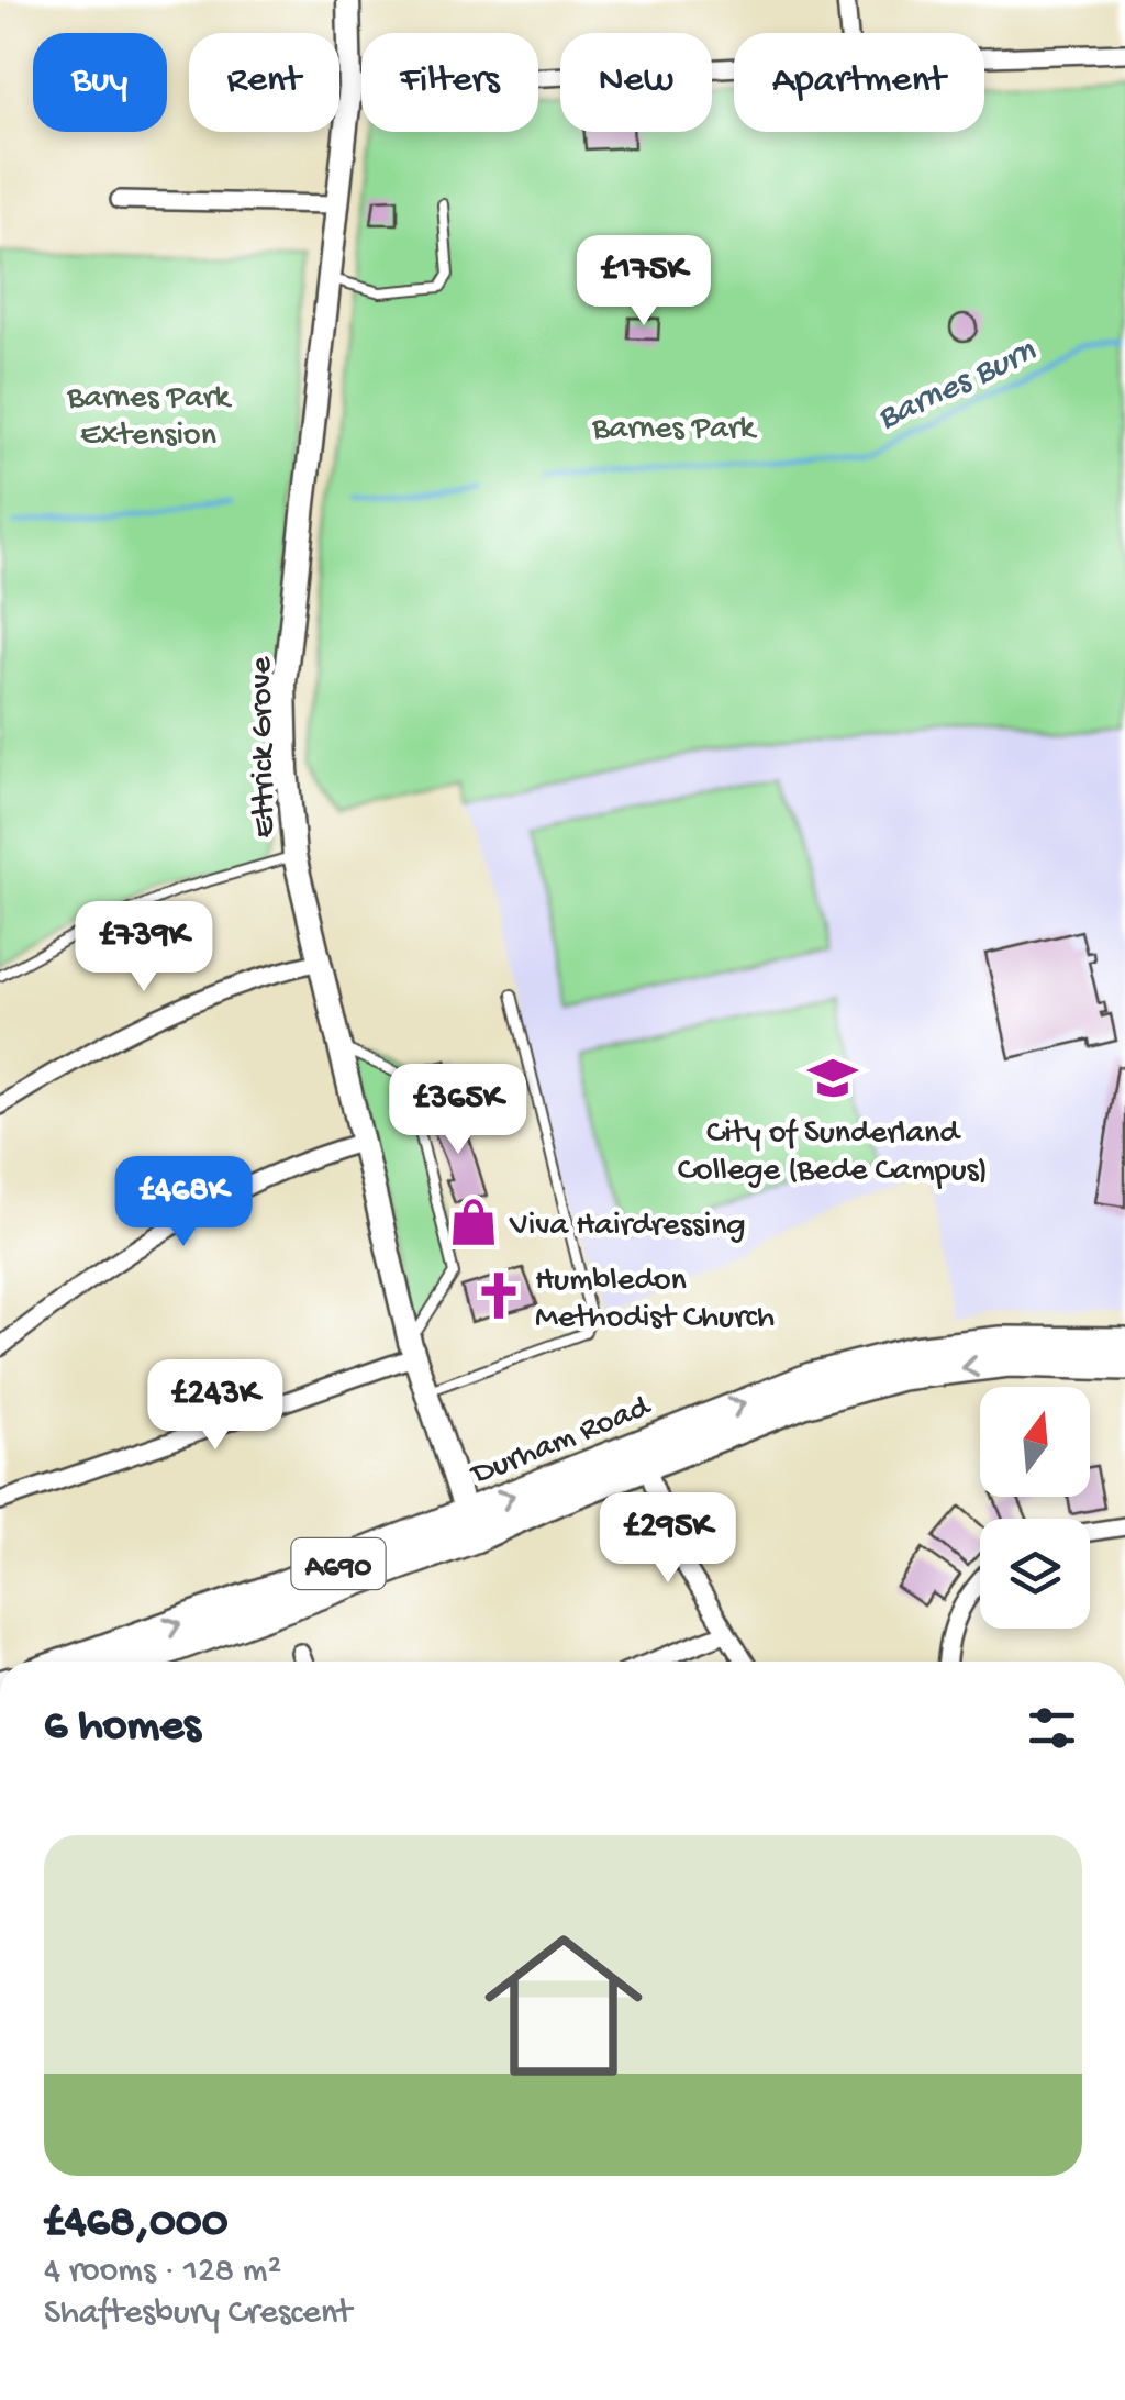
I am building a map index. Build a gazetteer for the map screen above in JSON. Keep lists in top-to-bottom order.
{
  "streets": {
    "highway": ["Durham Road", "A690"],
    "street": ["Ettrick Grove"]
  },
  "crossings": [
    ["Ettrick Grove", "Durham Road"]
  ],
  "water": ["Barnes Burn"],
  "parks": ["Barnes Park Extension", "Barnes Park"],
  "places": {
    "school or university": ["City of Sunderland College (Bede Campus)"],
    "shop": ["Viva Hairdressing"],
    "church": ["Humbledon Methodist Church"]
  },
  "north": "top",
  "page": {
    "chip": [
      "Buy",
      "Rent",
      "Filters",
      "New",
      "Apartment"
    ],
    "price": [
      "£175K",
      "£739K",
      "£365K",
      "£468K",
      "£243K",
      "£295K"
    ],
    "heading": "6 homes",
    "list": [
      {
        "name": "£468,000",
        "note": "4 rooms · 128 m² · Shaftesbury Crescent"
      }
    ]
  }
}
